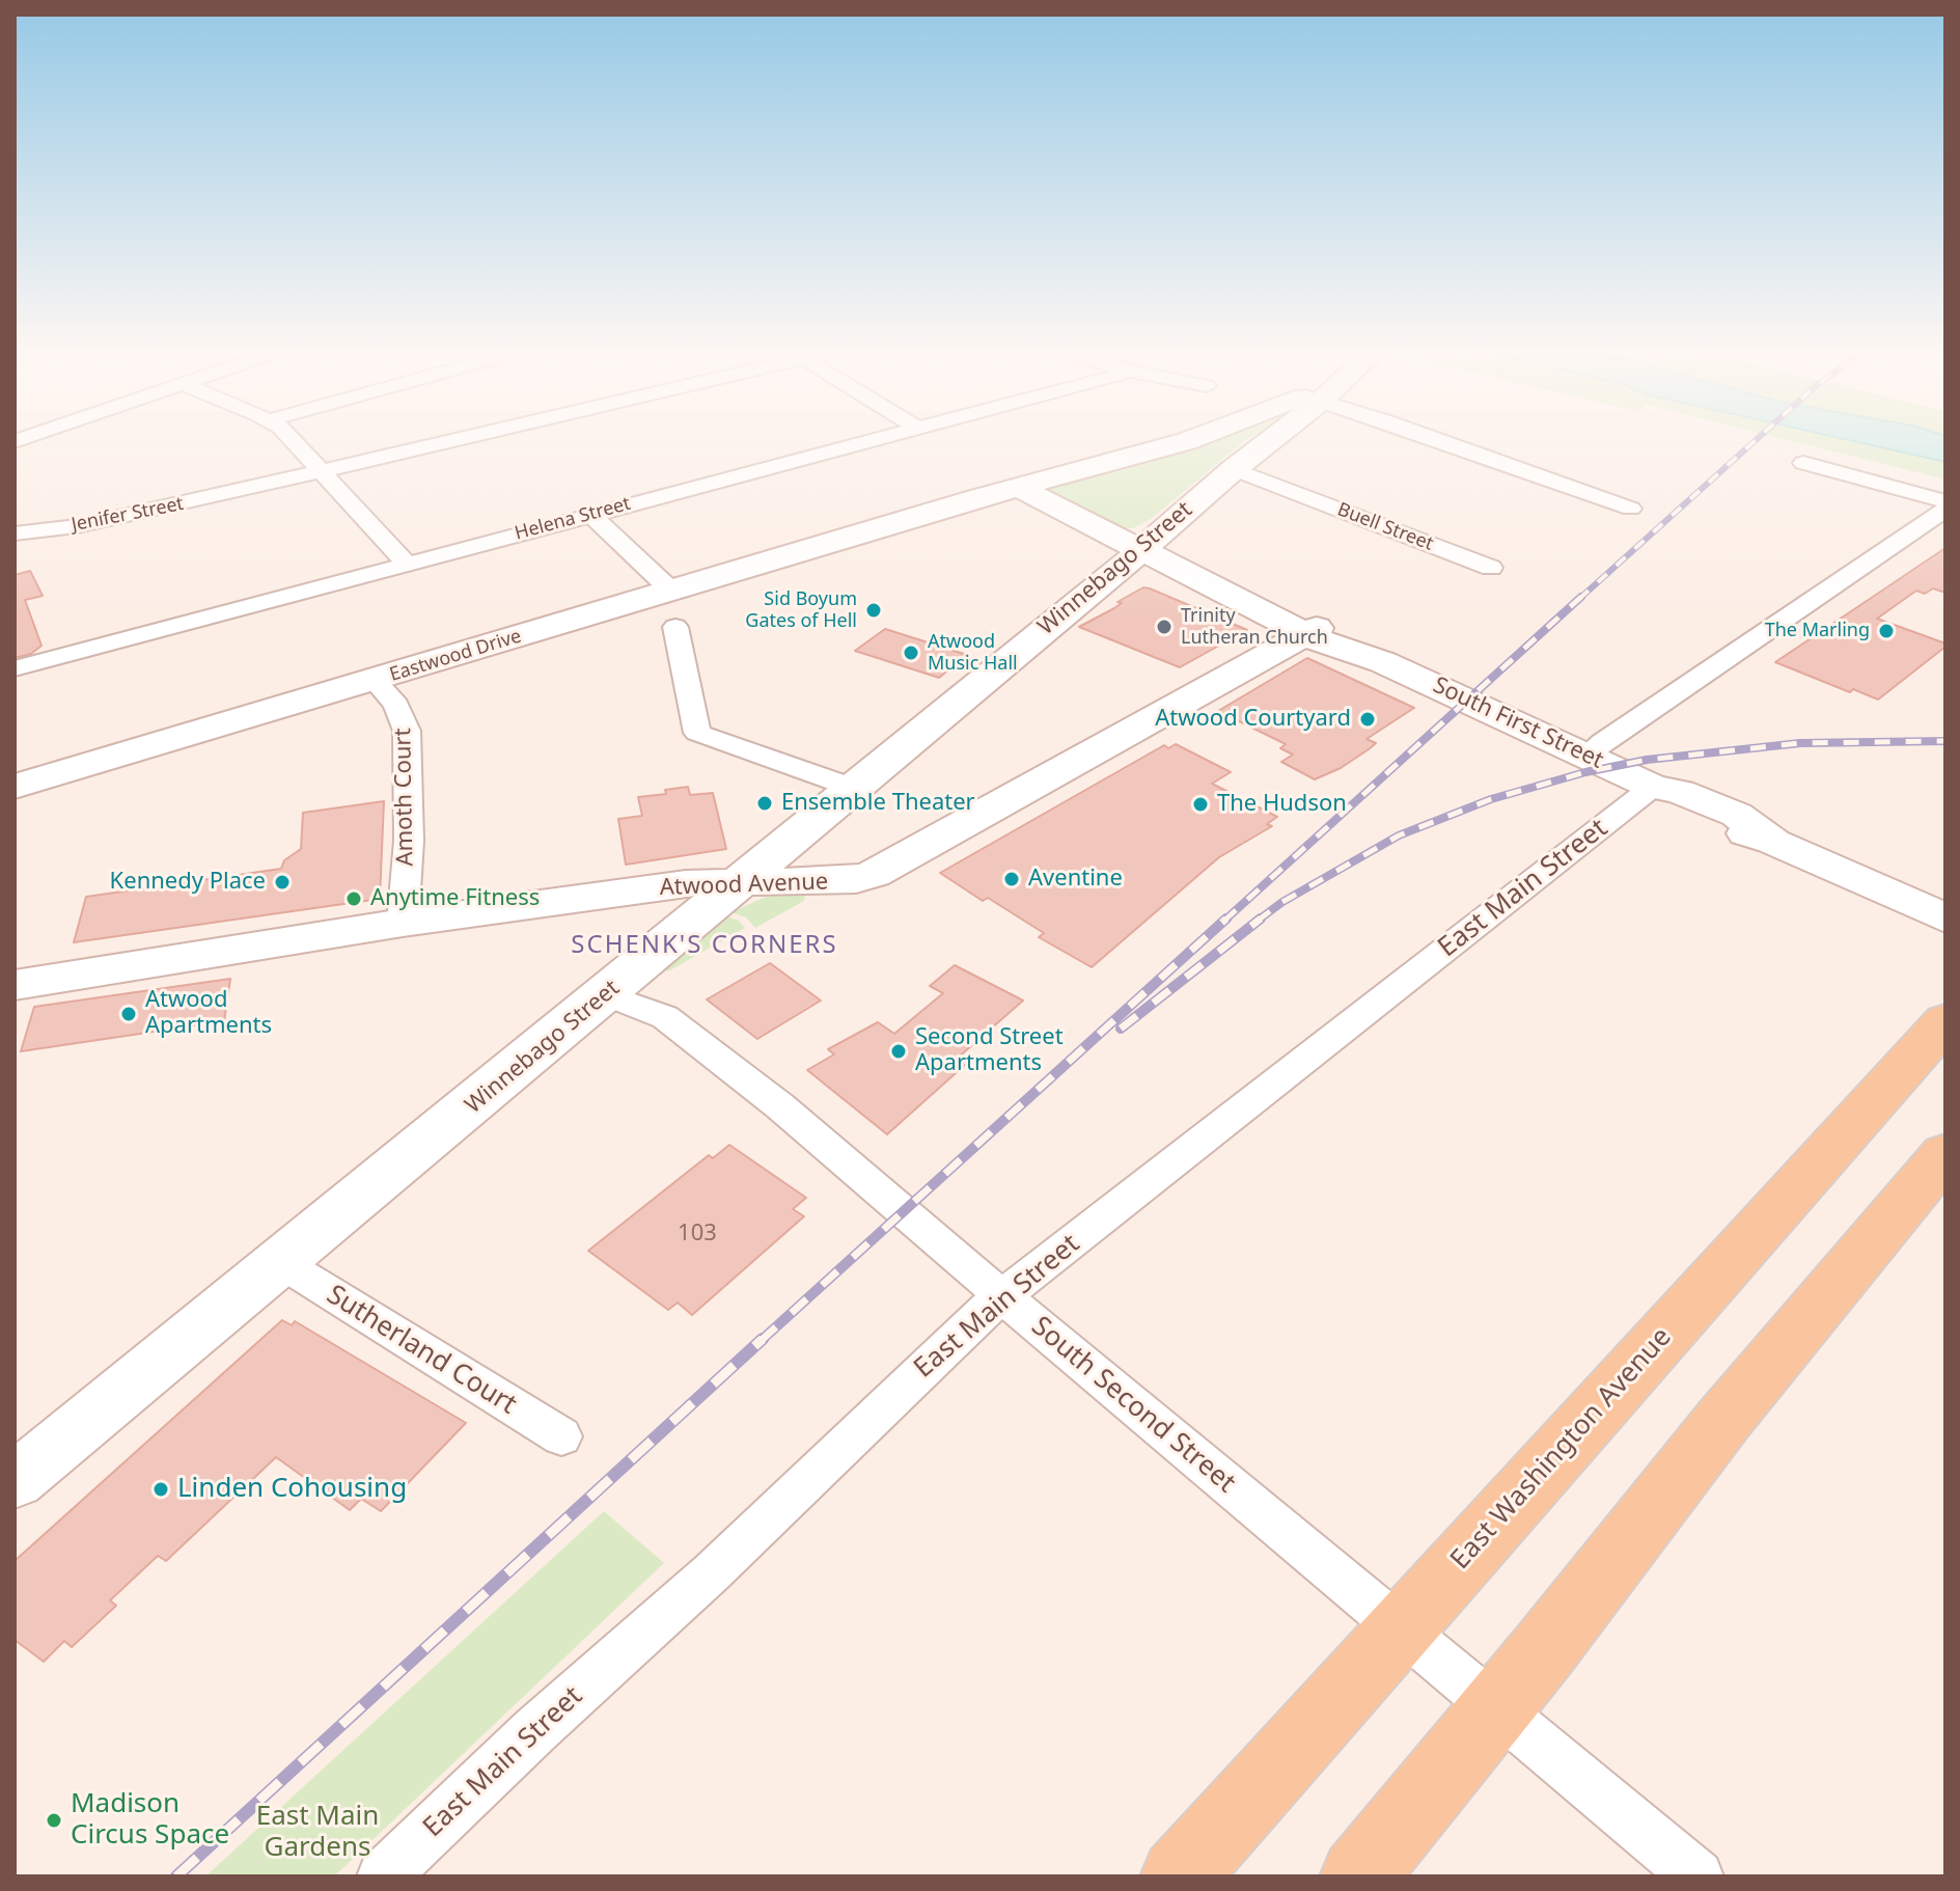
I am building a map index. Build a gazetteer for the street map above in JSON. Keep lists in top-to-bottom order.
{
  "streets": {
    "main road": ["East Washington Avenue"],
    "street": [
      "Jenifer Street",
      "Helena Street",
      "Buell Street",
      "Winnebago Street",
      "Eastwood Drive",
      "South First Street",
      "Amoth Court",
      "Atwood Avenue",
      "East Main Street",
      "Sutherland Court",
      "South Second Street"
    ]
  },
  "crossings": [
    ["Buell Street", "Winnebago Street"],
    ["Winnebago Street", "South First Street"],
    ["Winnebago Street", "Atwood Avenue"],
    ["Winnebago Street", "Sutherland Court"],
    ["Winnebago Street", "South Second Street"],
    ["Eastwood Drive", "South First Street"],
    ["Eastwood Drive", "Amoth Court"],
    ["South First Street", "Atwood Avenue"],
    ["South First Street", "East Main Street"],
    ["Amoth Court", "Atwood Avenue"],
    ["East Main Street", "South Second Street"],
    ["South Second Street", "East Washington Avenue"]
  ],
  "districts": ["SCHENK'S CORNERS"],
  "parks": ["East Main Gardens"],
  "places": [
    "Sid Boyum Gates of Hell",
    "Trinity Lutheran Church",
    "The Marling",
    "Atwood Music Hall",
    "Atwood Courtyard",
    "Ensemble Theater",
    "The Hudson",
    "Aventine",
    "Kennedy Place",
    "Anytime Fitness",
    "Atwood Apartments",
    "Second Street Apartments",
    "Linden Cohousing",
    "Madison Circus Space"
  ],
  "house_numbers": ["103"]
}
